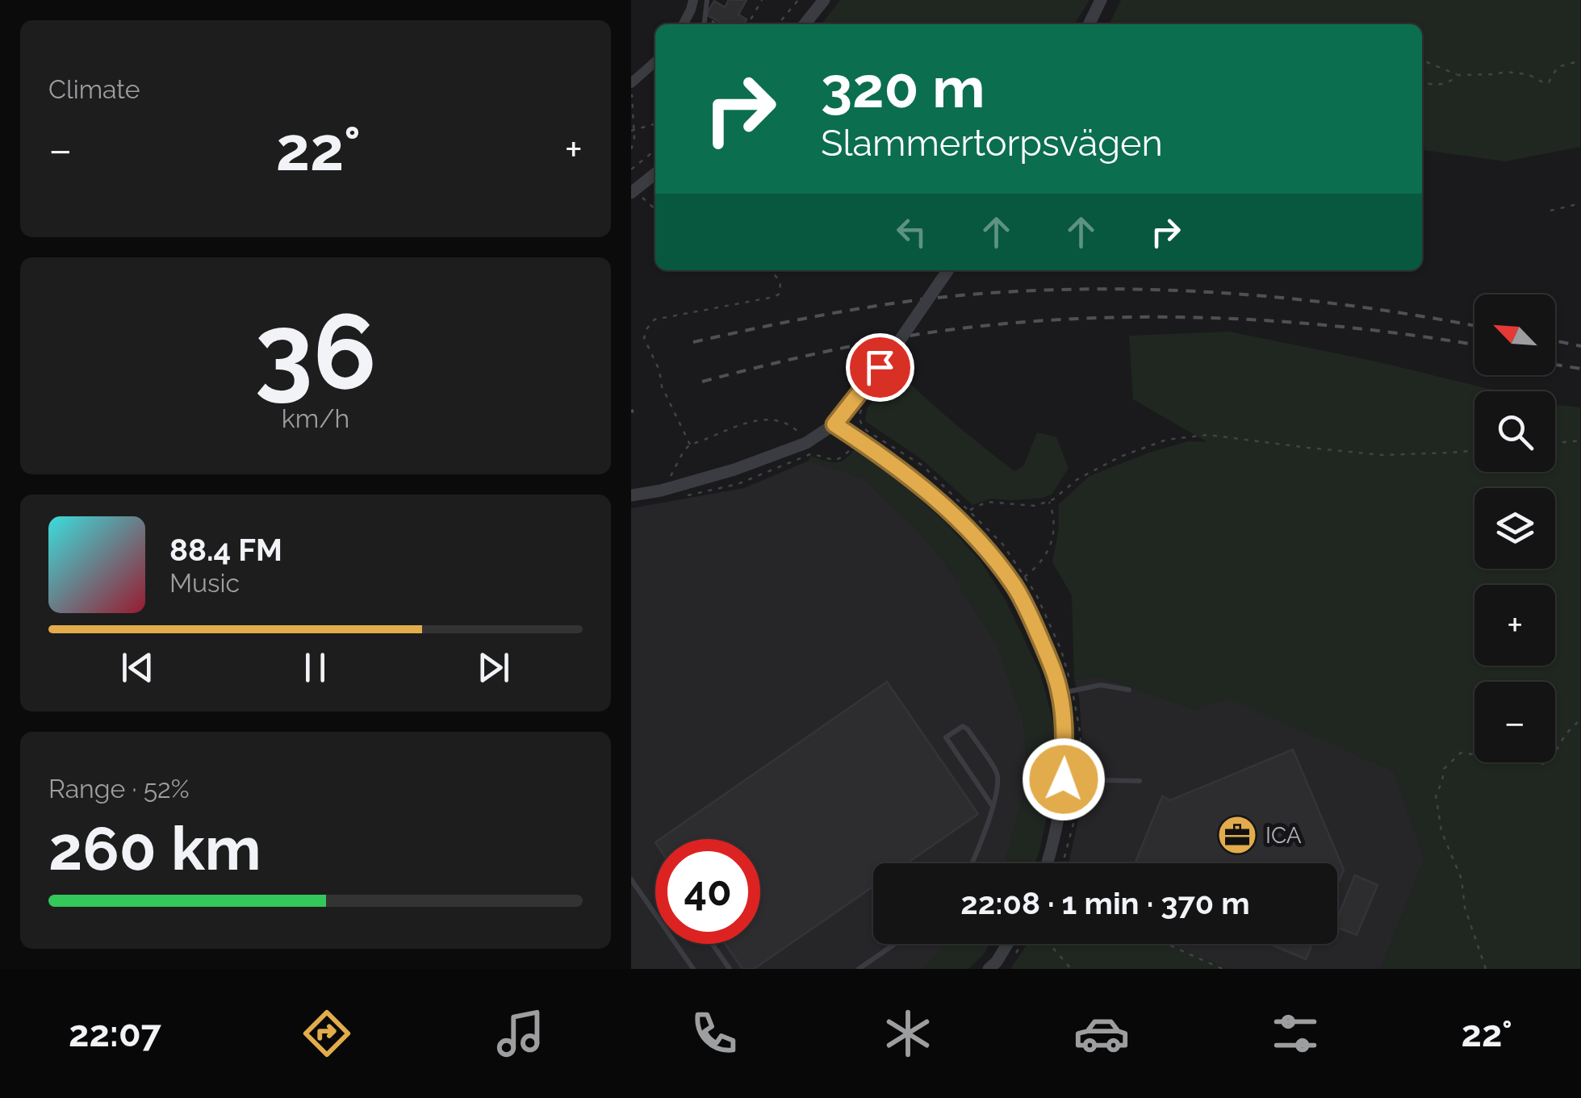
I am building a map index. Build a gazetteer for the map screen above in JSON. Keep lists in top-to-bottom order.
{
  "places": {
    "office": ["ICA"]
  },
  "north": "top left",
  "page": {
    "tile": [
      "Climate",
      ["36", "km/h"],
      ["Range · 52%", "260 km"]
    ],
    "turn": ["320 m", "Slammertorpsvägen"],
    "heat": ["−", "22°", "+"],
    "map_buttons": ["+", "−"],
    "song": ["88.4 FM", "Music"],
    "limit": "40",
    "trip": "22:08 · 1 min · 370 m",
    "tabs": ["22:07", "22°"]
  }
}
